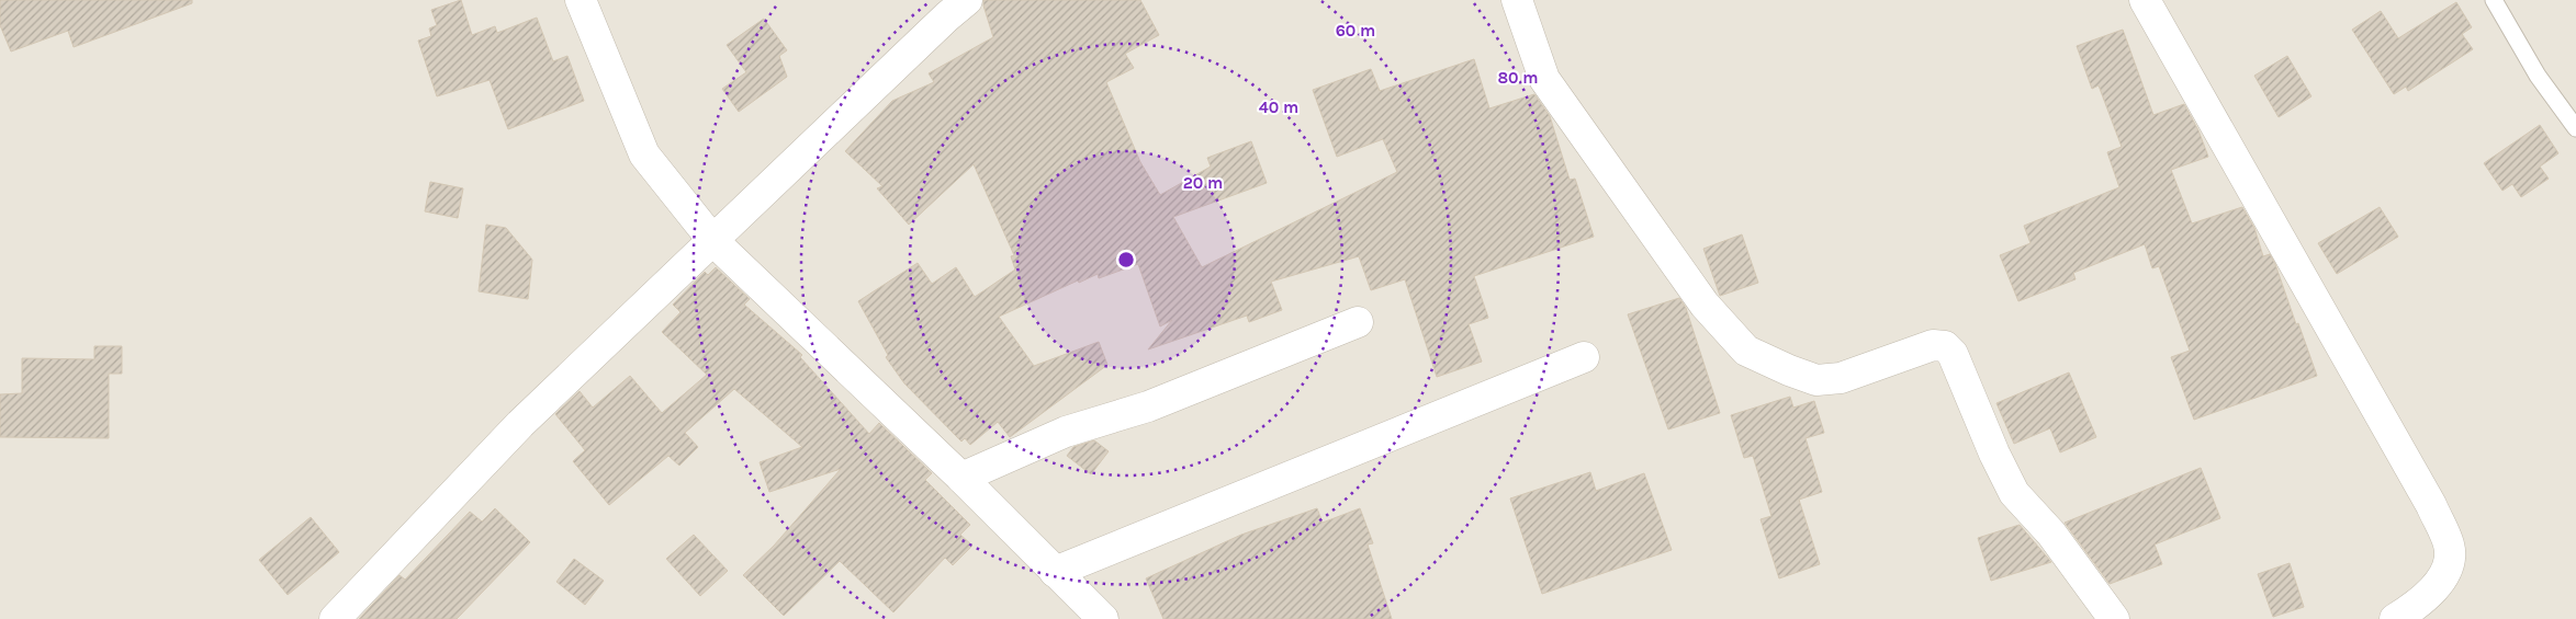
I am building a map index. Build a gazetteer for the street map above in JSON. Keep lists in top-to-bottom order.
{
  "rings": [
    "60 m",
    "80 m",
    "40 m",
    "20 m"
  ]
}
